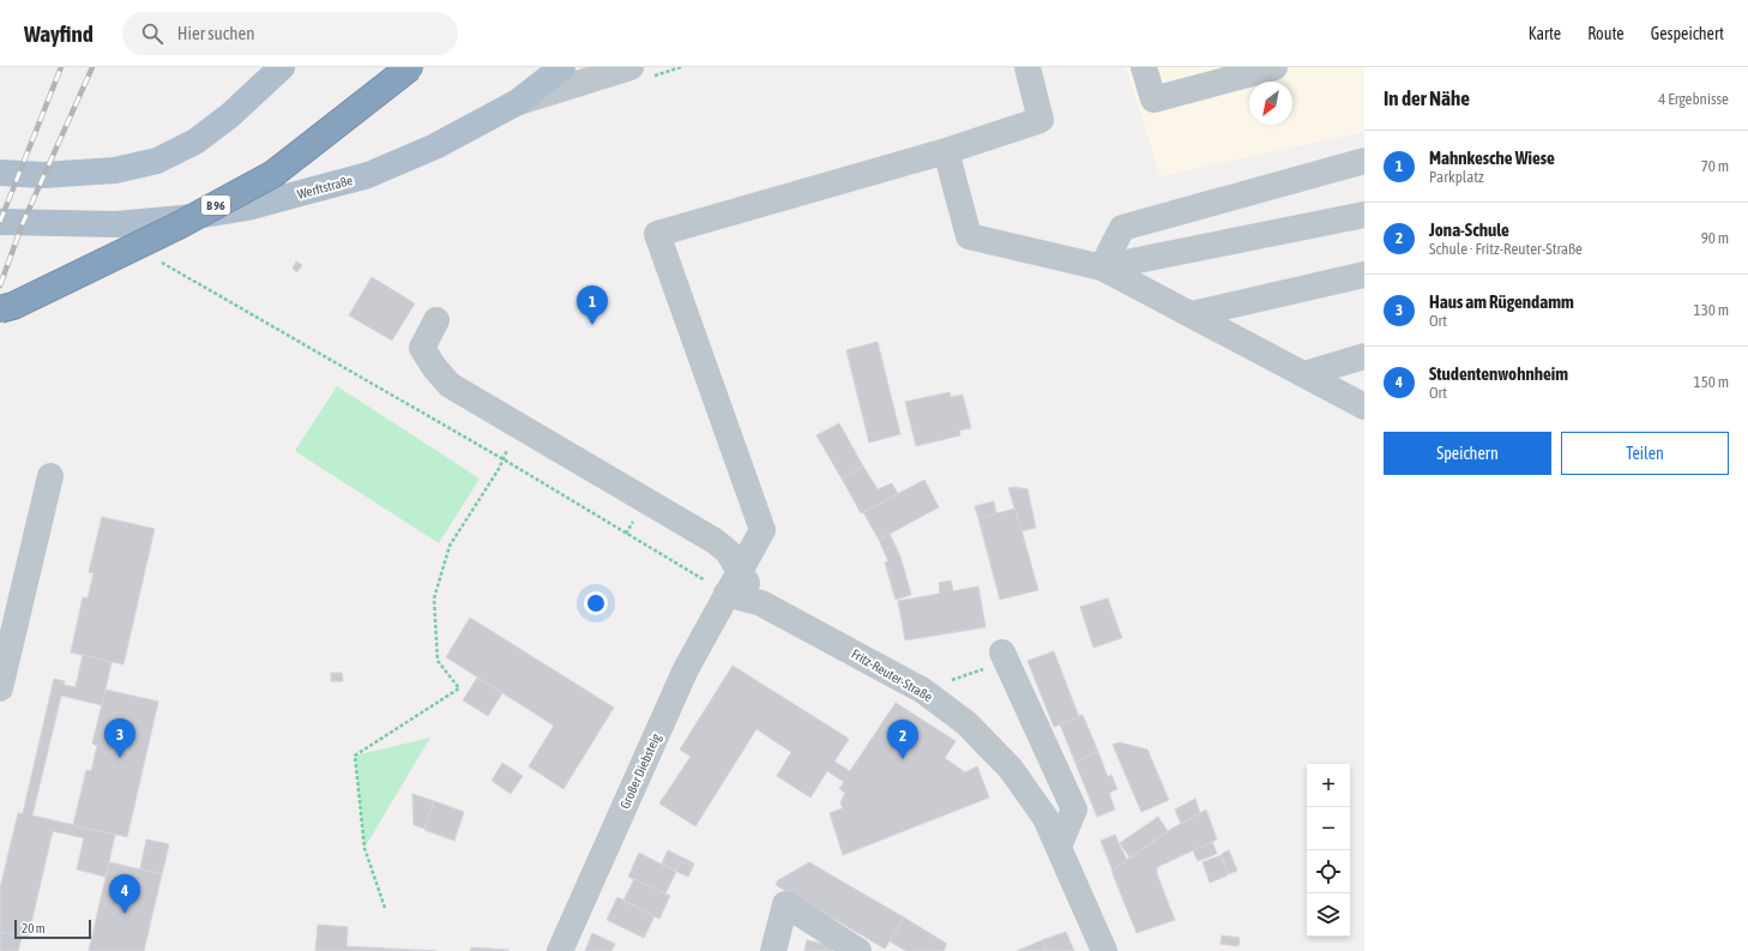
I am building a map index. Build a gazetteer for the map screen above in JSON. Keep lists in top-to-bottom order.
{
  "streets": {
    "highway": ["B 96"],
    "main road": ["Werftstraße"],
    "street": ["Fritz-Reuter-Straße", "Großer Diebsteig"]
  },
  "crossings": [
    ["Fritz-Reuter-Straße", "Großer Diebsteig"]
  ],
  "scale_bar": "20 m",
  "north": "bottom left",
  "page": {
    "header": "Wayfind",
    "search": "Hier suchen",
    "nav": ["Karte", "Route", "Gespeichert"],
    "heading": ["In der Nähe", "4 Ergebnisse"],
    "list": [
      {
        "mark": "1",
        "name": "Mahnkesche Wiese",
        "note": "Parkplatz",
        "value": "70 m"
      },
      {
        "mark": "2",
        "name": "Jona-Schule",
        "note": "Schule · Fritz-Reuter-Straße",
        "value": "90 m"
      },
      {
        "mark": "3",
        "name": "Haus am Rügendamm",
        "note": "Ort",
        "value": "130 m"
      },
      {
        "mark": "4",
        "name": "Studentenwohnheim",
        "note": "Ort",
        "value": "150 m"
      }
    ],
    "pins": [
      "1",
      "3",
      "2",
      "4"
    ],
    "buttons": ["Speichern", "Teilen"],
    "map_buttons": ["+", "−"],
    "scale": "20 m"
  }
}
